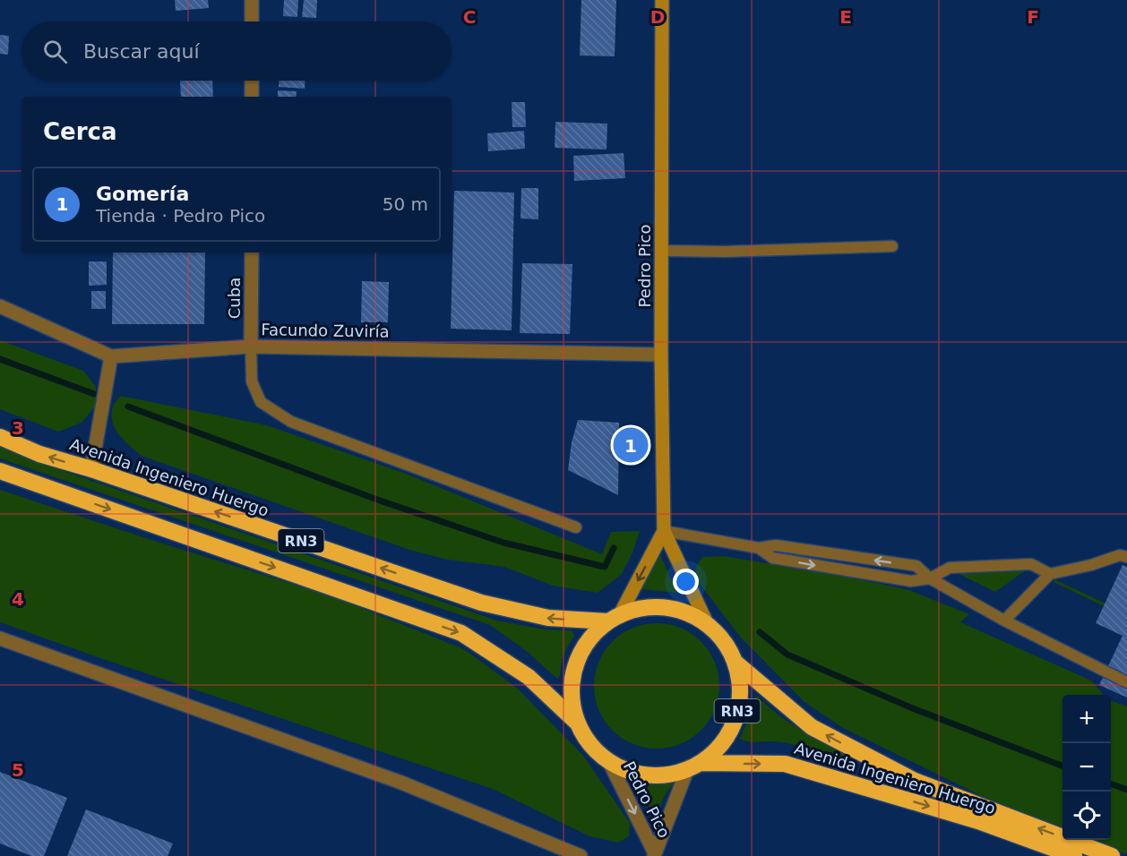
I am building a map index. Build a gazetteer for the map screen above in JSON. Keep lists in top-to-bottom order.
{
  "streets": {
    "highway": ["Avenida Ingeniero Huergo", "RN3"],
    "street": ["Pedro Pico", "Cuba", "Facundo Zuviría"]
  },
  "crossings": [
    ["Pedro Pico", "Facundo Zuviría"],
    ["Pedro Pico", "Avenida Ingeniero Huergo"],
    ["Cuba", "Facundo Zuviría"]
  ],
  "page": {
    "search": "Buscar aquí",
    "heading": "Cerca",
    "list": [
      {
        "mark": "1",
        "name": "Gomería",
        "note": "Tienda · Pedro Pico",
        "value": "50 m"
      }
    ],
    "pins": "1",
    "map_buttons": ["+", "−"]
  },
  "grid": {
    "columns": [
      "C",
      "D",
      "E",
      "F"
    ],
    "rows": ["3", "4", "5"]
  }
}
